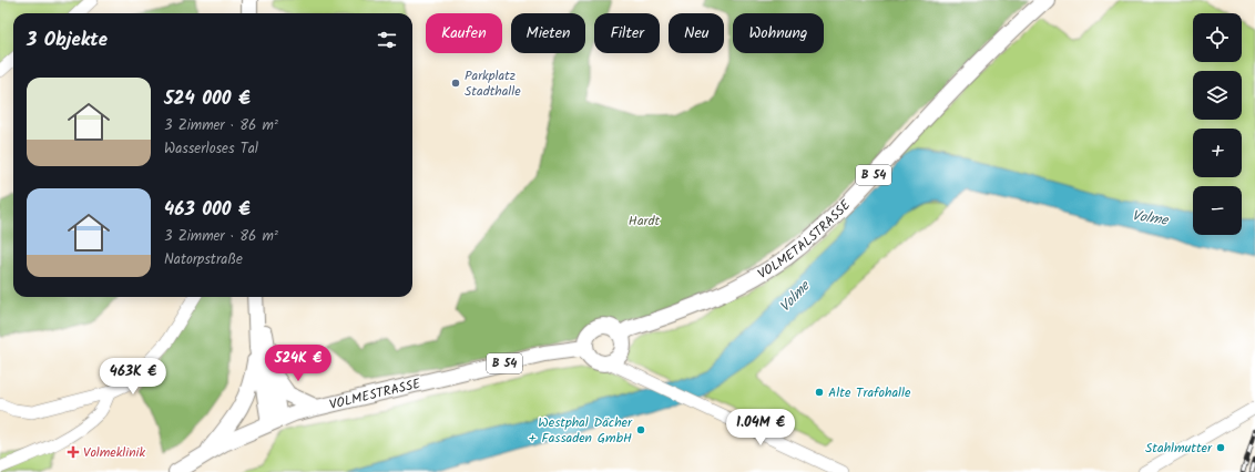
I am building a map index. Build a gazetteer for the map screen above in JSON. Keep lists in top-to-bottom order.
{
  "streets": {
    "main road": ["B 54", "VOLMETALSTRASSE", "VOLMESTRASSE"]
  },
  "crossings": [
    ["VOLMETALSTRASSE", "VOLMESTRASSE"]
  ],
  "water": ["Volme"],
  "parks": ["Hardt"],
  "places": {
    "other": [
      "Parkplatz Stadthalle",
      "Alte Trafohalle",
      "Westphal Dächer + Fassaden GmbH",
      "Stahlmutter"
    ],
    "health": ["Volmeklinik"]
  },
  "page": {
    "map_buttons": ["+", "−"],
    "chip": [
      "Kaufen",
      "Mieten",
      "Filter",
      "Neu",
      "Wohnung"
    ],
    "heading": "3 Objekte",
    "list": [
      {
        "name": "524 000 €",
        "note": "3 Zimmer · 86 m² · Wasserloses Tal"
      },
      {
        "name": "463 000 €",
        "note": "3 Zimmer · 86 m² · Natorpstraße"
      }
    ],
    "price": ["524K €", "463K €", "1.04M €"]
  }
}
